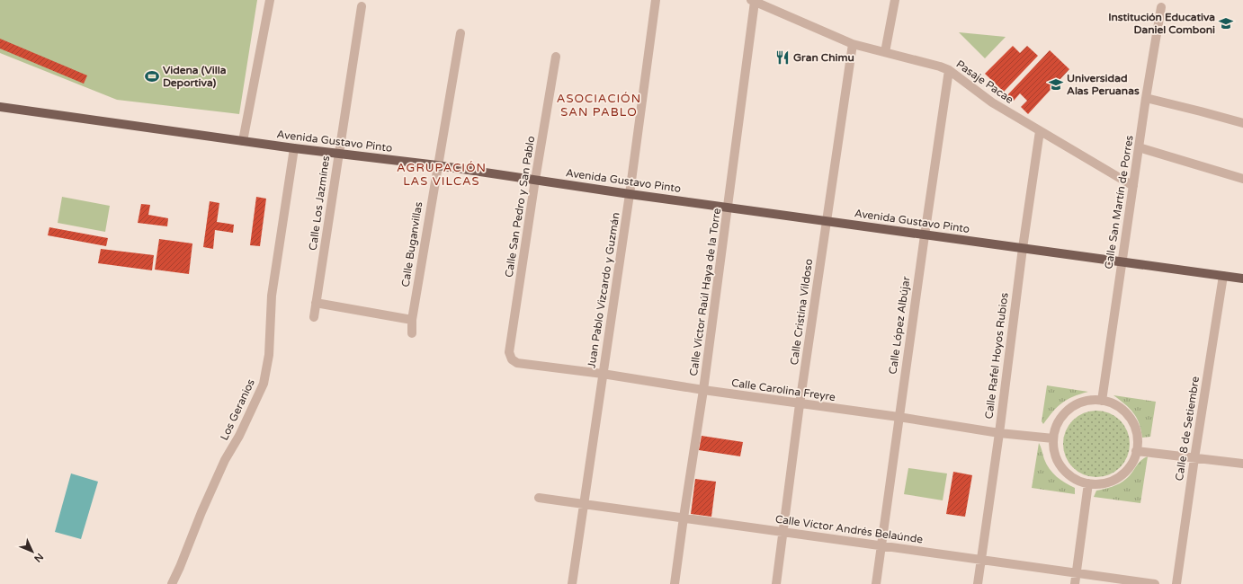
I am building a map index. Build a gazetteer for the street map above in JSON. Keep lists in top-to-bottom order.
{
  "streets": {
    "main road": ["Avenida Gustavo Pinto"],
    "street": [
      "Pasaje Pacae",
      "Calle San Martín de Porres",
      "Calle Los Jazmínes",
      "Calle San Pedro y San Pablo",
      "Calle Buganvillas",
      "Juan Pablo Vizcardo y Guzmán",
      "Calle Víctor Raúl Haya de la Torre",
      "Calle Cristina Vildoso",
      "Calle López Albújar",
      "Calle Rafel Hoyos Rubios",
      "Calle Carolina Freyre",
      "Los Geranios",
      "Calle 8 de Setiembre",
      "Calle Víctor Andrés Belaúnde"
    ]
  },
  "crossings": [
    ["Pasaje Pacae", "Calle San Martín de Porres"],
    ["Pasaje Pacae", "Calle Víctor Raúl Haya de la Torre"],
    ["Pasaje Pacae", "Calle Cristina Vildoso"],
    ["Pasaje Pacae", "Calle López Albújar"],
    ["Pasaje Pacae", "Calle Rafel Hoyos Rubios"],
    ["Avenida Gustavo Pinto", "Calle San Martín de Porres"],
    ["Avenida Gustavo Pinto", "Calle Los Jazmínes"],
    ["Avenida Gustavo Pinto", "Calle San Pedro y San Pablo"],
    ["Avenida Gustavo Pinto", "Calle Buganvillas"],
    ["Avenida Gustavo Pinto", "Juan Pablo Vizcardo y Guzmán"],
    ["Avenida Gustavo Pinto", "Calle Víctor Raúl Haya de la Torre"],
    ["Avenida Gustavo Pinto", "Calle Cristina Vildoso"],
    ["Avenida Gustavo Pinto", "Calle López Albújar"],
    ["Avenida Gustavo Pinto", "Calle Rafel Hoyos Rubios"],
    ["Avenida Gustavo Pinto", "Los Geranios"],
    ["Avenida Gustavo Pinto", "Calle 8 de Setiembre"],
    ["Calle San Martín de Porres", "Calle Carolina Freyre"],
    ["Calle San Pedro y San Pablo", "Calle Carolina Freyre"],
    ["Juan Pablo Vizcardo y Guzmán", "Calle Carolina Freyre"],
    ["Juan Pablo Vizcardo y Guzmán", "Calle Víctor Andrés Belaúnde"],
    ["Calle Víctor Raúl Haya de la Torre", "Calle Carolina Freyre"],
    ["Calle Víctor Raúl Haya de la Torre", "Calle Víctor Andrés Belaúnde"],
    ["Calle Cristina Vildoso", "Calle Carolina Freyre"],
    ["Calle Cristina Vildoso", "Calle Víctor Andrés Belaúnde"],
    ["Calle López Albújar", "Calle Carolina Freyre"],
    ["Calle López Albújar", "Calle Víctor Andrés Belaúnde"],
    ["Calle Rafel Hoyos Rubios", "Calle Carolina Freyre"],
    ["Calle Rafel Hoyos Rubios", "Calle Víctor Andrés Belaúnde"]
  ],
  "districts": ["ASOCIACIÓN SAN PABLO", "AGRUPACIÓN LAS VILCAS"],
  "places": {
    "school or university": ["Institución Educativa Daniel Comboni", "Universidad Alas Peruanas"],
    "restaurant": ["Gran Chimu"],
    "sports": ["Videna (Villa Deportiva)"]
  },
  "north": "bottom right"
}
